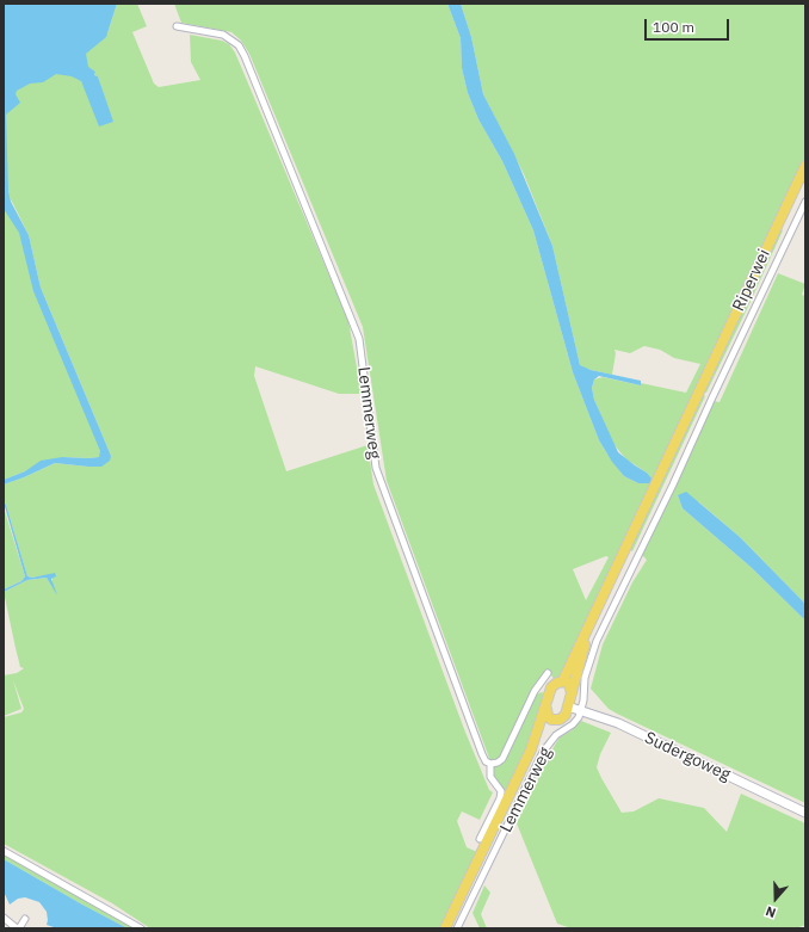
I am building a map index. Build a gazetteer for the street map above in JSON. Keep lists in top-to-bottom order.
{
  "streets": {
    "main road": ["Riperwei", "Lemmerweg"],
    "street": ["Sudergoweg"]
  },
  "crossings": [
    ["Riperwei", "Lemmerweg"],
    ["Riperwei", "Sudergoweg"],
    ["Lemmerweg", "Sudergoweg"]
  ],
  "scale_bar": "100 m",
  "north": "bottom"
}
